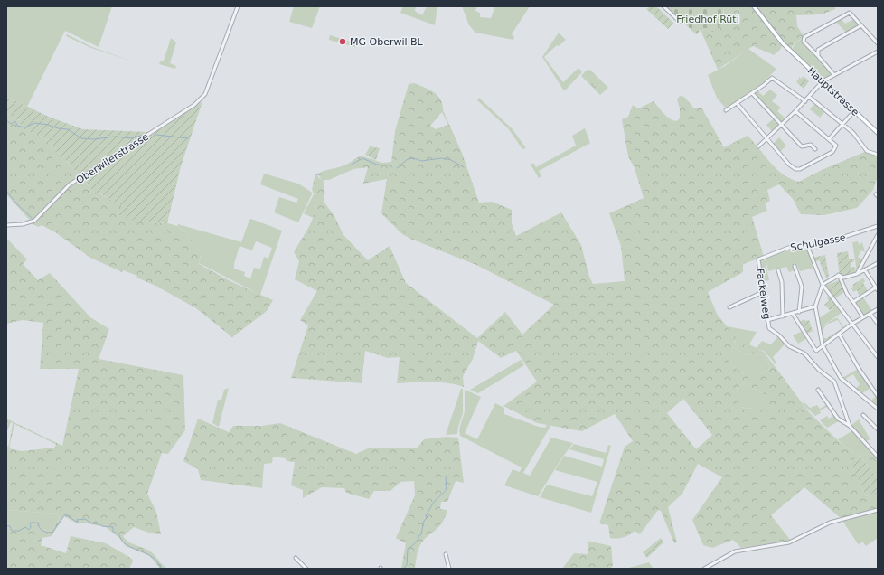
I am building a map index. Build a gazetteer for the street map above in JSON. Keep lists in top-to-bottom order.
{
  "streets": {
    "main road": ["Hauptstrasse"],
    "street": ["Oberwilerstrasse", "Schulgasse", "Fackelweg"]
  },
  "crossings": [
    ["Schulgasse", "Fackelweg"]
  ],
  "parks": ["Friedhof Rüti"],
  "places": ["MG Oberwil BL"]
}
